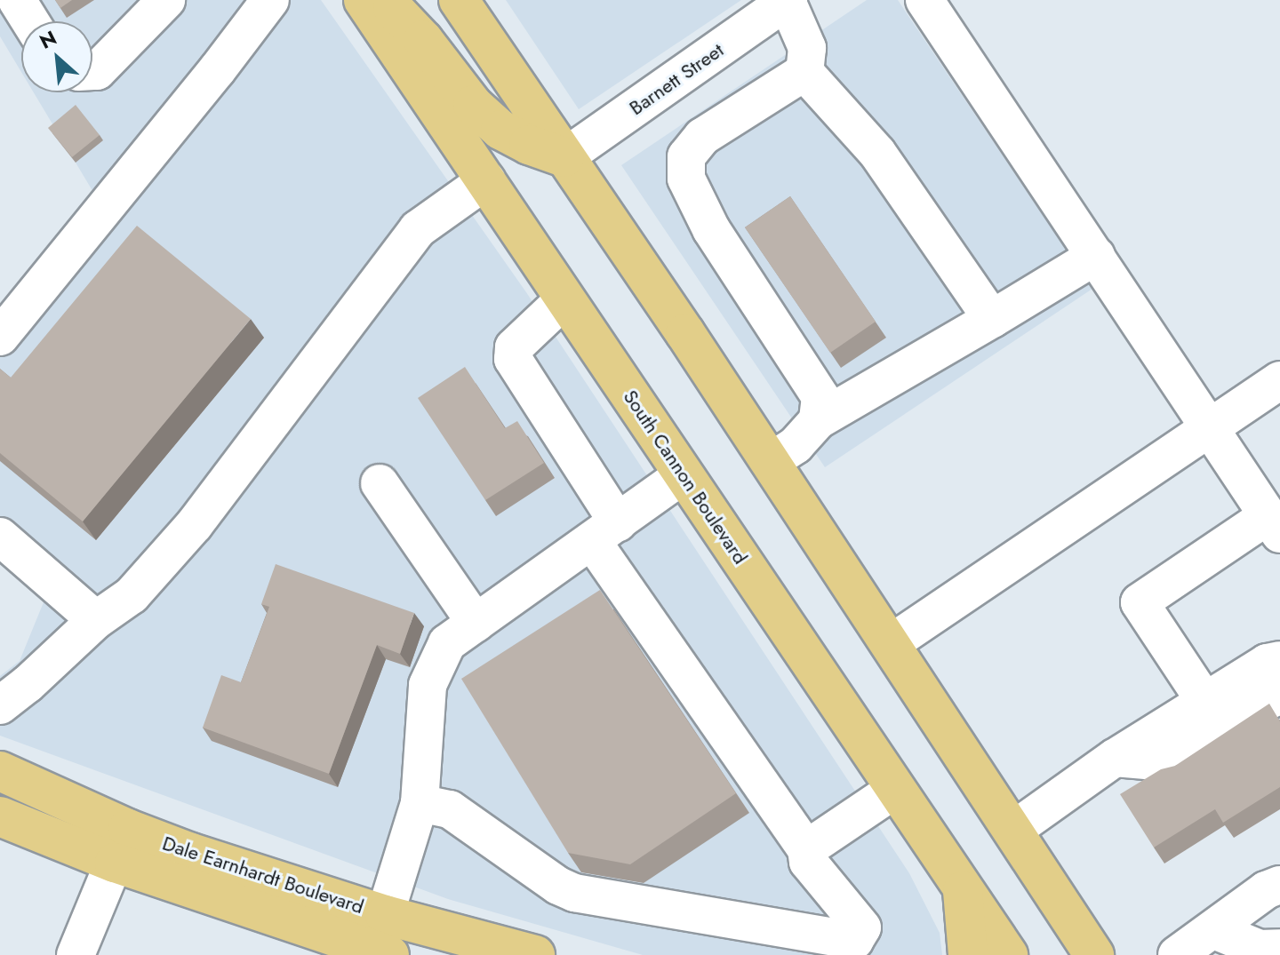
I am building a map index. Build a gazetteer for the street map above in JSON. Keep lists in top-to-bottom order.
{
  "streets": {
    "main road": ["South Cannon Boulevard", "Dale Earnhardt Boulevard"],
    "street": ["Barnett Street"]
  },
  "north": "top left"
}
